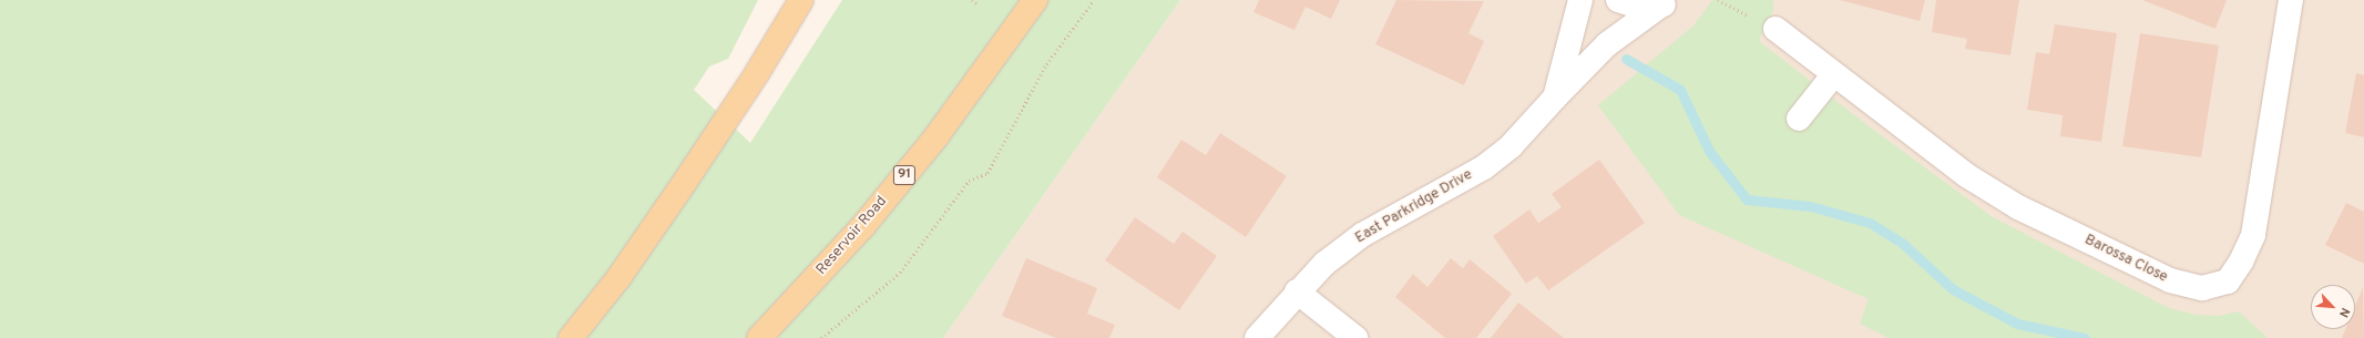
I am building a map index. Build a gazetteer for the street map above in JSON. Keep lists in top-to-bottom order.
{
  "streets": {
    "main road": ["91", "Reservoir Road"],
    "street": ["East Parkridge Drive", "Barossa Close"]
  },
  "north": "bottom right"
}
